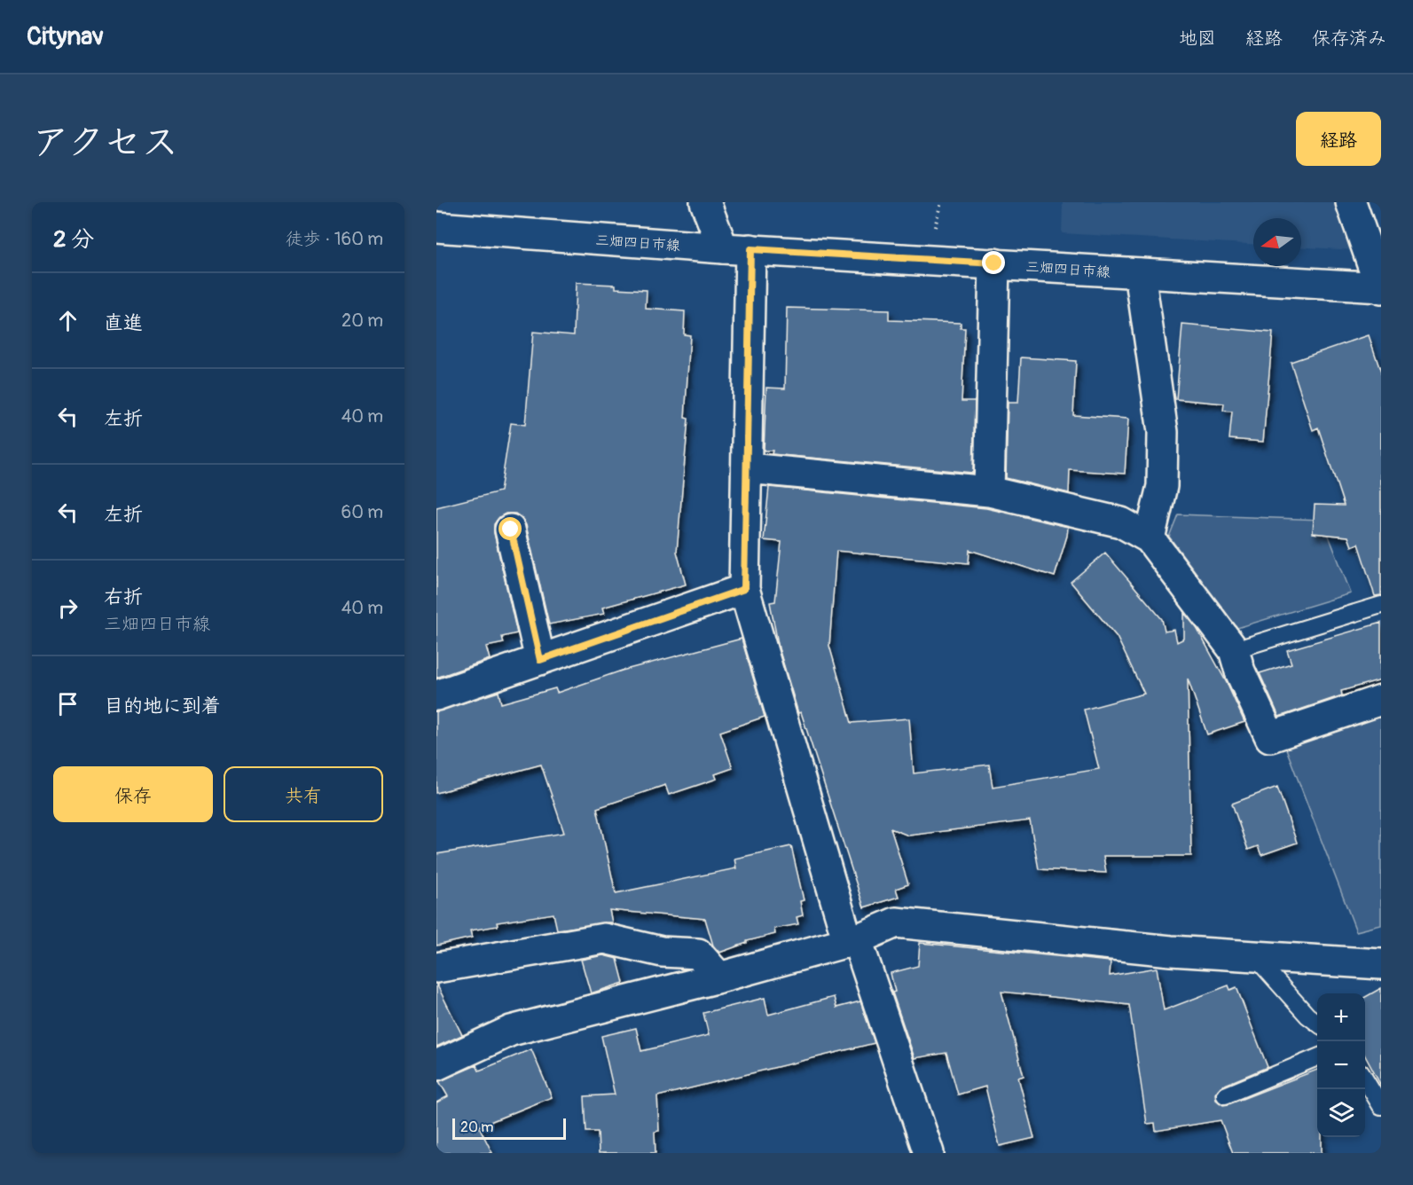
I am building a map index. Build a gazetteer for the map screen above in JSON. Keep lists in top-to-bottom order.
{
  "streets": {
    "street": ["三畑四日市線"]
  },
  "scale_bar": "20 m",
  "north": "left",
  "page": {
    "header": "Citynav",
    "nav": ["地図", "経路", "保存済み"],
    "title": "アクセス",
    "buttons": [
      "経路",
      ["保存", "共有"]
    ],
    "heading": ["2 分", "徒歩 · 160 m"],
    "list": [
      ["直進", "20 m"],
      ["左折", "40 m"],
      ["左折", "60 m"],
      ["右折", "三畑四日市線", "40 m"],
      "目的地に到着"
    ],
    "map_buttons": ["+", "−"],
    "scale": "20 m"
  }
}
